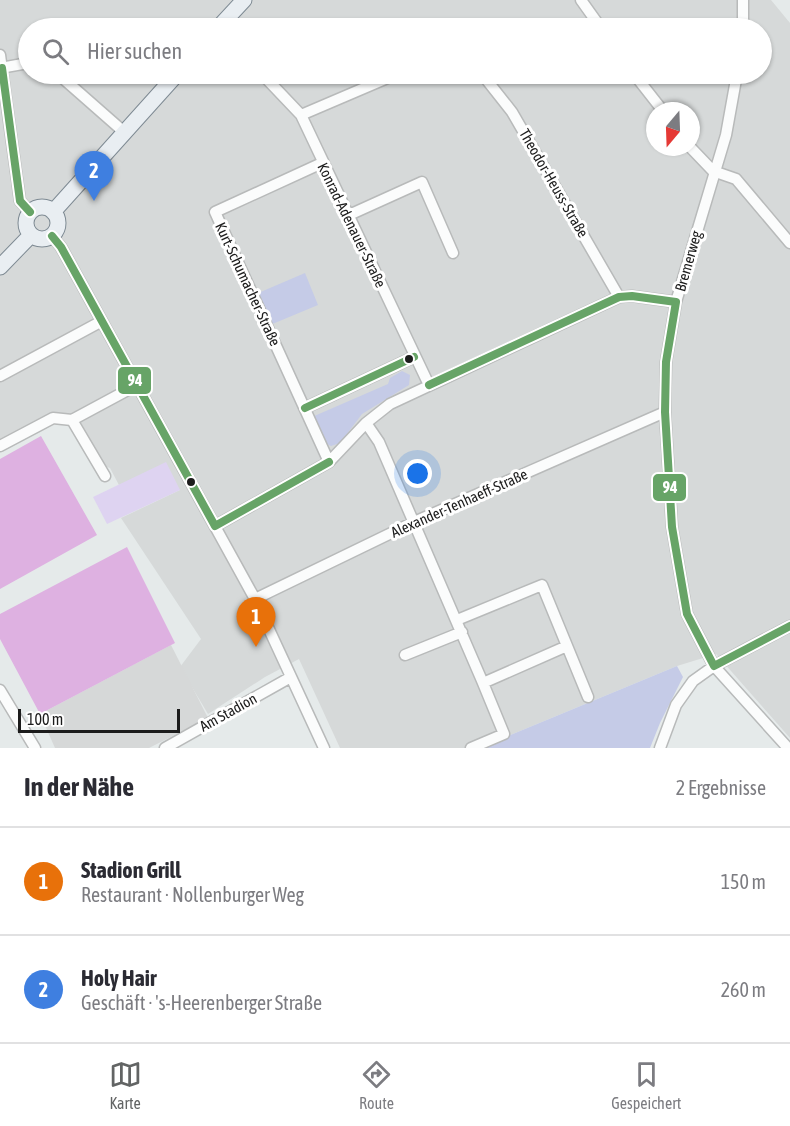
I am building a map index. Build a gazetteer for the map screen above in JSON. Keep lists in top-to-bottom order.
{
  "streets": {
    "street": [
      "Theodor-Heuss-Straße",
      "Konrad-Adenauer-Straße",
      "Bremerweg",
      "Kurt-Schumacher-Straße",
      "Alexander-Tenhaeff-Straße",
      "Am Stadion"
    ]
  },
  "crossings": [
    ["Konrad-Adenauer-Straße", "Kurt-Schumacher-Straße"],
    ["Bremerweg", "Alexander-Tenhaeff-Straße"]
  ],
  "lines": ["transit line 94"],
  "scale_bar": "100 m",
  "north": "bottom",
  "page": {
    "search": "Hier suchen",
    "pins": ["2", "1"],
    "scale": "100 m",
    "heading": ["In der Nähe", "2 Ergebnisse"],
    "list": [
      {
        "mark": "1",
        "name": "Stadion Grill",
        "note": "Restaurant · Nollenburger Weg",
        "value": "150 m"
      },
      {
        "mark": "2",
        "name": "Holy Hair",
        "note": "Geschäft · 's-Heerenberger Straße",
        "value": "260 m"
      }
    ],
    "nav": ["Karte", "Route", "Gespeichert"]
  }
}
